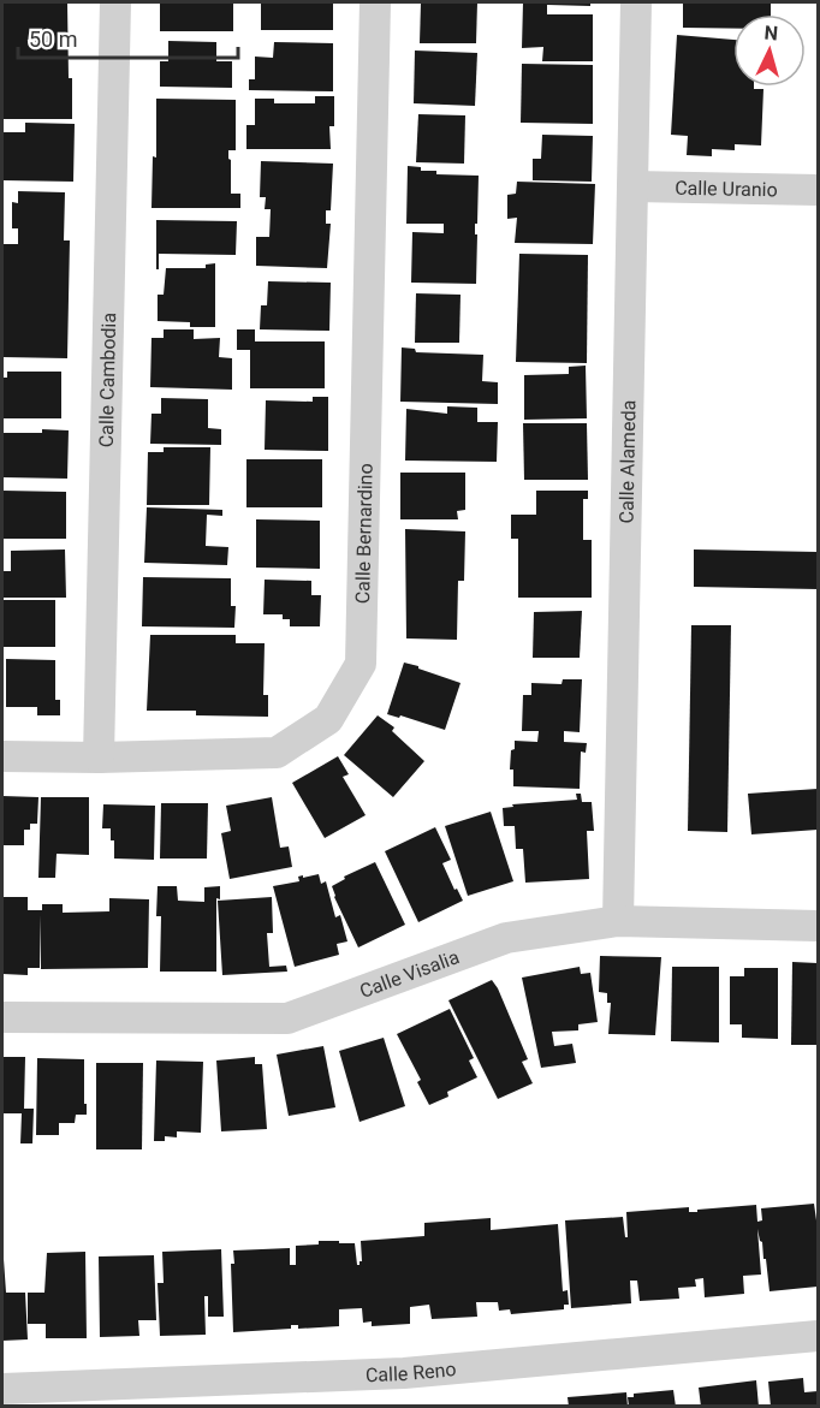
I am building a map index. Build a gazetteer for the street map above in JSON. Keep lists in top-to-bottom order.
{
  "streets": {
    "street": [
      "Calle Uranio",
      "Calle Cambodia",
      "Calle Alameda",
      "Calle Bernardino",
      "Calle Visalia",
      "Calle Reno"
    ]
  },
  "crossings": [
    ["Calle Uranio", "Calle Alameda"],
    ["Calle Cambodia", "Calle Bernardino"],
    ["Calle Alameda", "Calle Visalia"]
  ],
  "scale_bar": "50 m",
  "north": "top"
}
